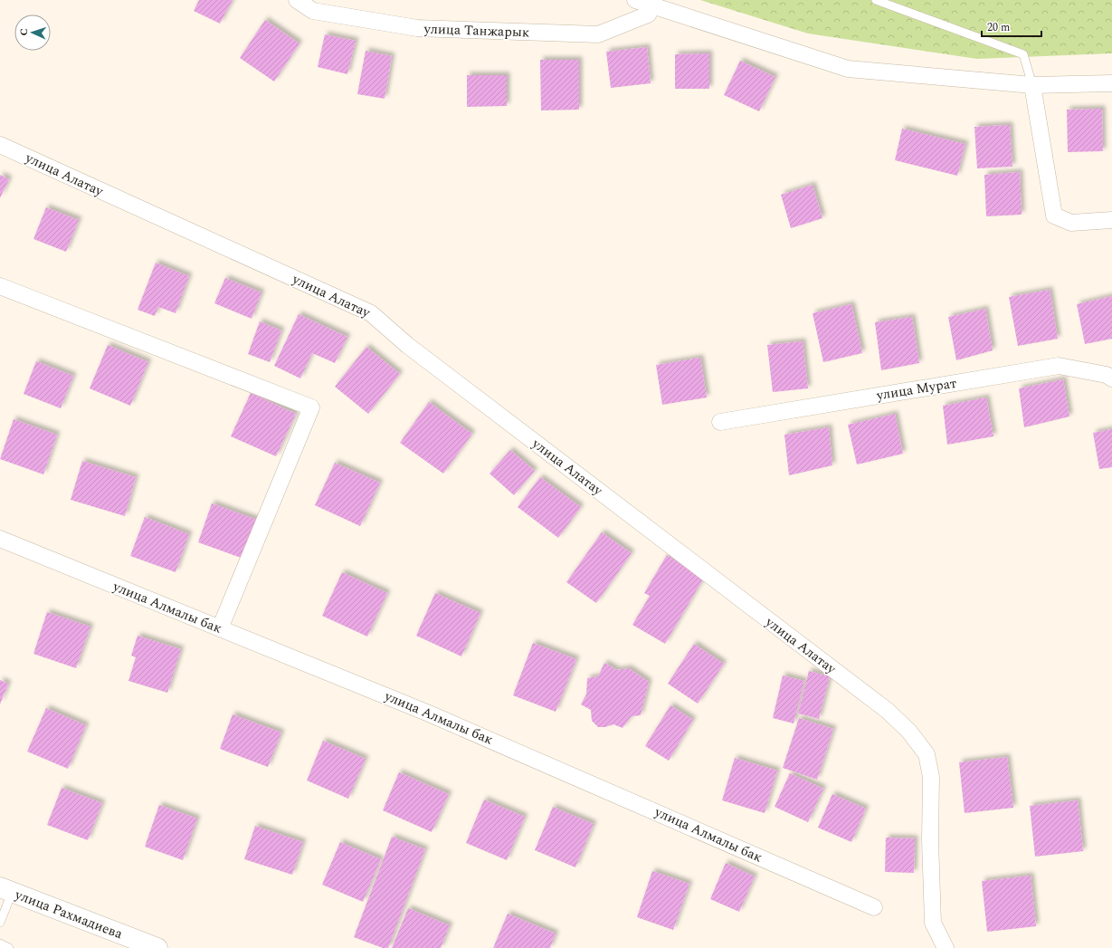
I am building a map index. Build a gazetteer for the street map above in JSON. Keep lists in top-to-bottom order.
{
  "streets": {
    "street": [
      "улица Танжарык",
      "улица Алатау",
      "улица Мурат",
      "улица Алмалы бак",
      "улица Рахмадиева"
    ]
  },
  "scale_bar": "20 m",
  "north": "left"
}
